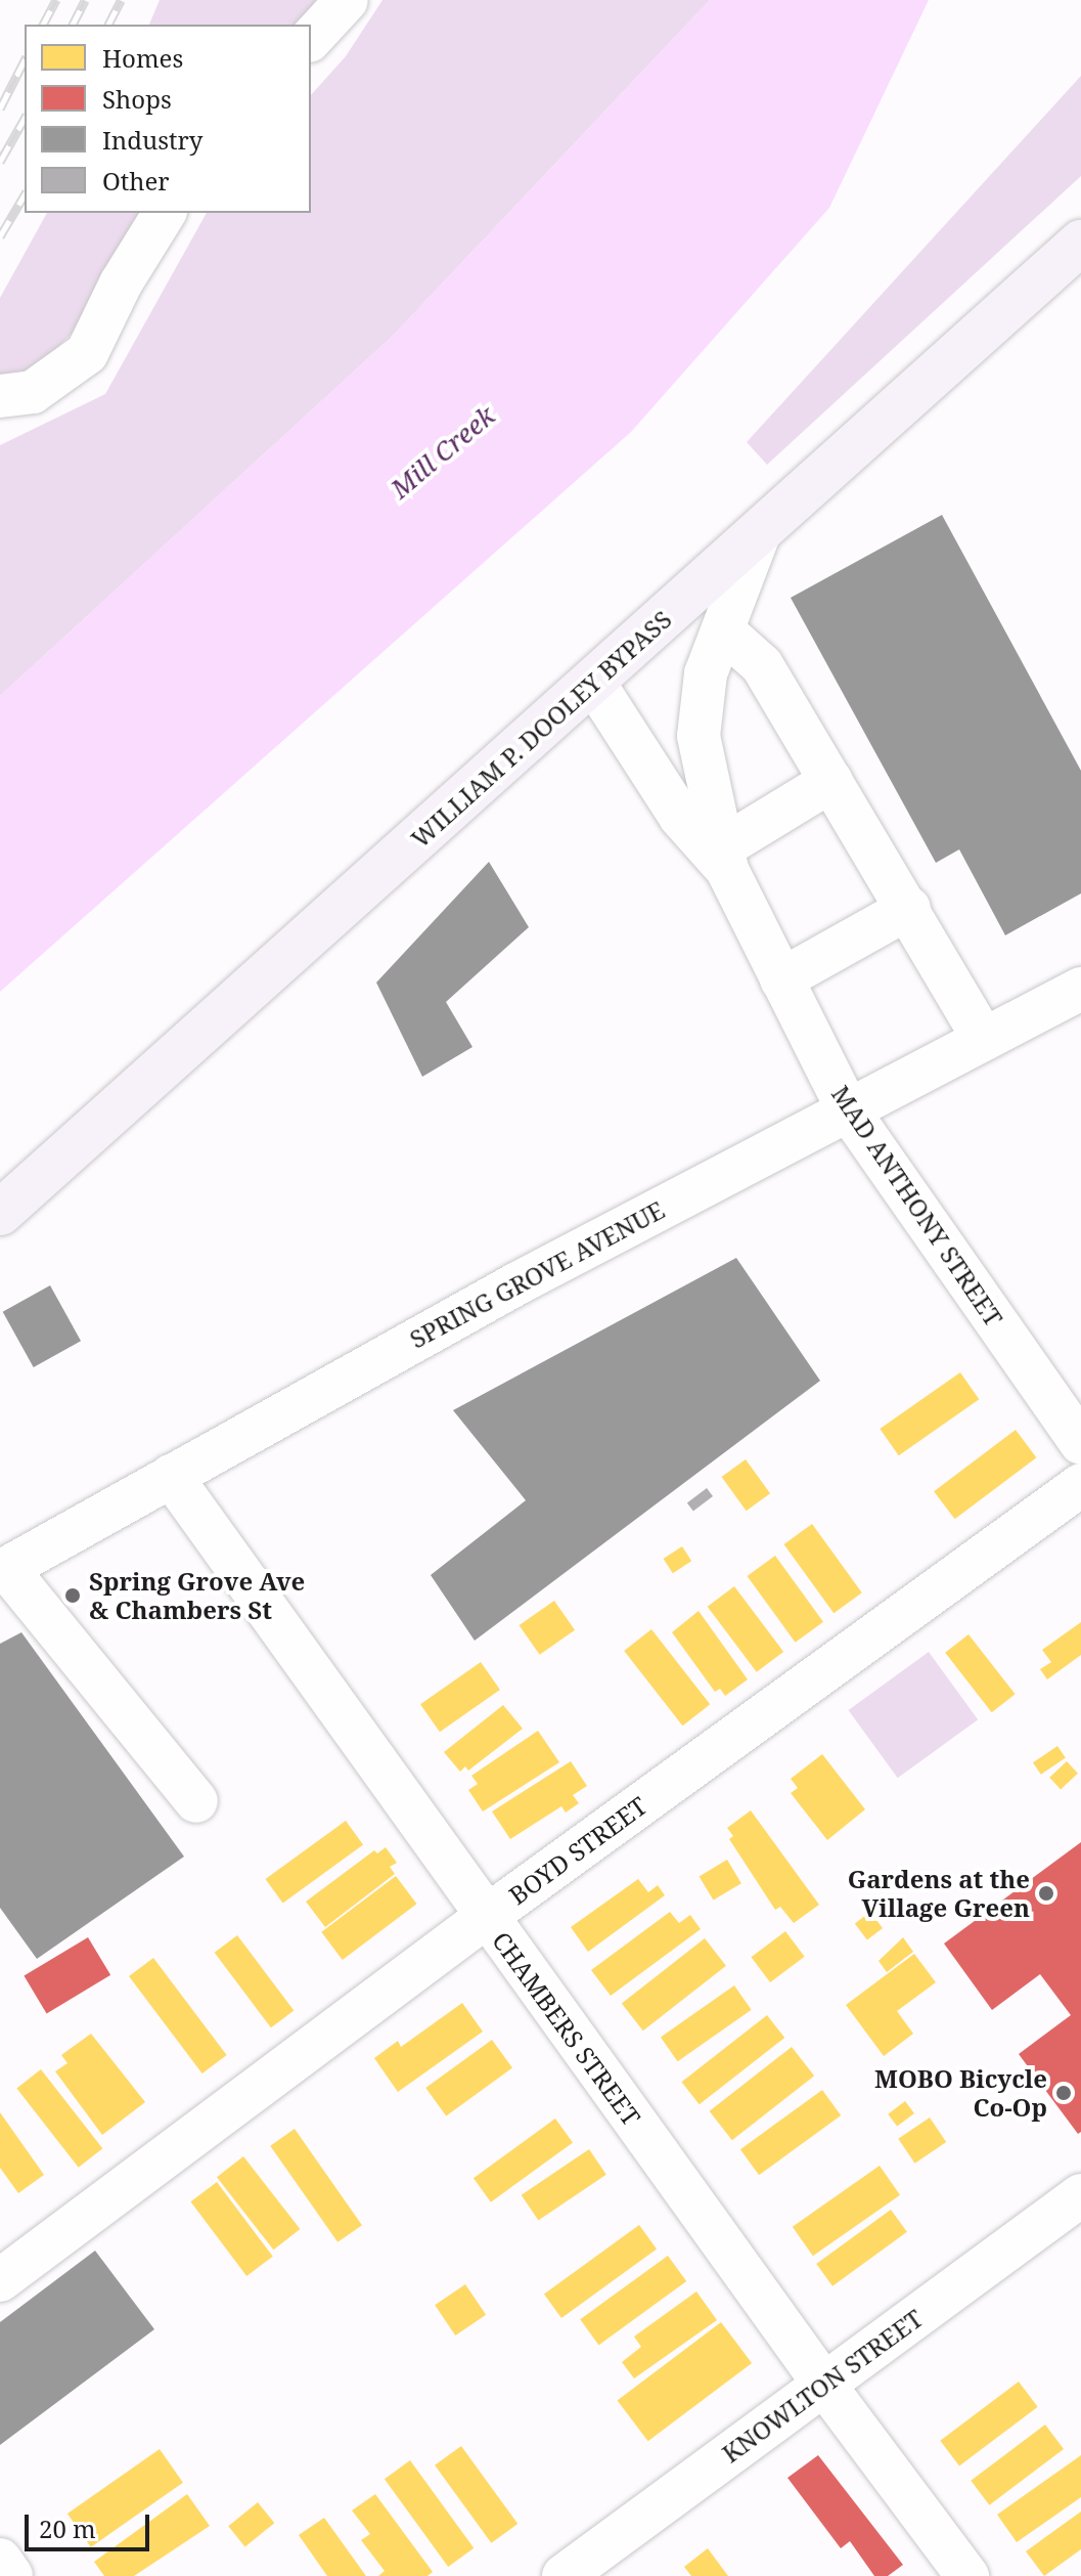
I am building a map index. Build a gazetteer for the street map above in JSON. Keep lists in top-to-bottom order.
{
  "streets": {
    "main road": ["WILLIAM P. DOOLEY BYPASS"],
    "street": [
      "MAD ANTHONY STREET",
      "SPRING GROVE AVENUE",
      "BOYD STREET",
      "CHAMBERS STREET",
      "KNOWLTON STREET"
    ]
  },
  "crossings": [
    ["WILLIAM P. DOOLEY BYPASS", "MAD ANTHONY STREET"],
    ["MAD ANTHONY STREET", "SPRING GROVE AVENUE"],
    ["SPRING GROVE AVENUE", "CHAMBERS STREET"],
    ["BOYD STREET", "CHAMBERS STREET"],
    ["CHAMBERS STREET", "KNOWLTON STREET"]
  ],
  "water": ["Mill Creek"],
  "places": ["Spring Grove Ave & Chambers St", "Gardens at the Village Green", "MOBO Bicycle Co-Op"],
  "legend": [
    "Homes",
    "Shops",
    "Industry",
    "Other"
  ],
  "scale_bar": "20 m"
}
